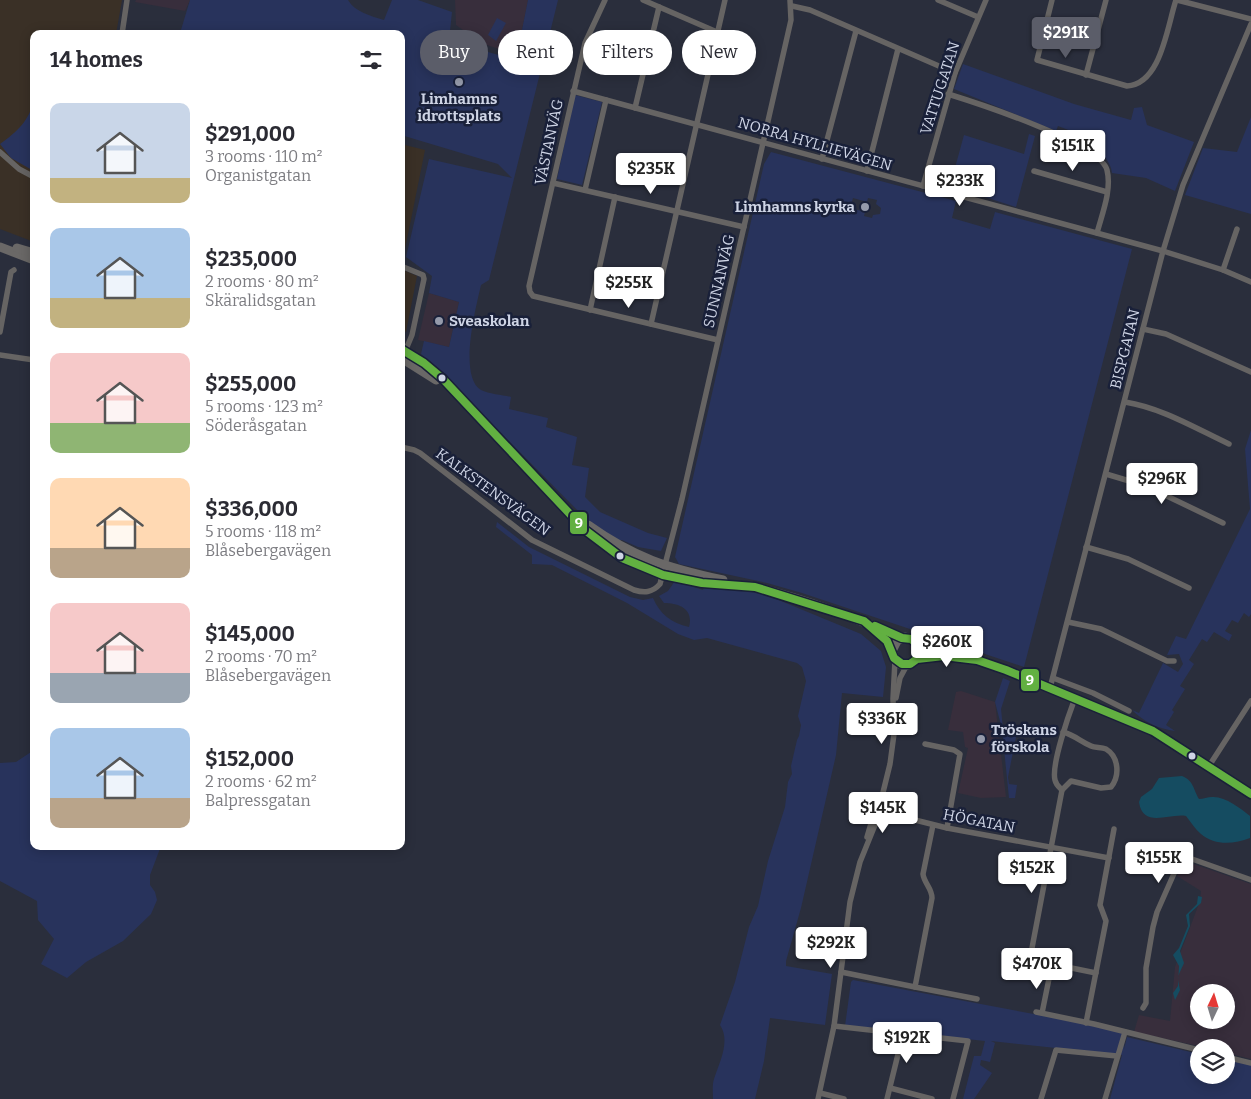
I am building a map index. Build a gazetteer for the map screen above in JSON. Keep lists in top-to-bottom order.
{
  "streets": {
    "street": [
      "VATTUGATAN",
      "VÄSTANVÄG",
      "NORRA HYLLIEVÄGEN",
      "SUNNANVÄG",
      "BISPGATAN",
      "KALKSTENSVÄGEN",
      "HÖGATAN"
    ]
  },
  "crossings": [
    ["VATTUGATAN", "NORRA HYLLIEVÄGEN"],
    ["VÄSTANVÄG", "NORRA HYLLIEVÄGEN"],
    ["NORRA HYLLIEVÄGEN", "SUNNANVÄG"],
    ["NORRA HYLLIEVÄGEN", "BISPGATAN"],
    ["SUNNANVÄG", "KALKSTENSVÄGEN"]
  ],
  "places": [
    "Limhamns idrottsplats",
    "Limhamns kyrka",
    "Sveaskolan",
    "Tröskans förskola"
  ],
  "lines": ["transit line 9"],
  "north": "top",
  "page": {
    "price": [
      "$291K",
      "$151K",
      "$235K",
      "$233K",
      "$255K",
      "$296K",
      "$260K",
      "$336K",
      "$145K",
      "$155K",
      "$152K",
      "$292K",
      "$470K",
      "$192K"
    ],
    "chip": [
      "Buy",
      "Rent",
      "Filters",
      "New"
    ],
    "heading": "14 homes",
    "list": [
      {
        "name": "$291,000",
        "note": "3 rooms · 110 m² · Organistgatan"
      },
      {
        "name": "$235,000",
        "note": "2 rooms · 80 m² · Skäralidsgatan"
      },
      {
        "name": "$255,000",
        "note": "5 rooms · 123 m² · Söderåsgatan"
      },
      {
        "name": "$336,000",
        "note": "5 rooms · 118 m² · Blåsebergavägen"
      },
      {
        "name": "$145,000",
        "note": "2 rooms · 70 m² · Blåsebergavägen"
      },
      {
        "name": "$152,000",
        "note": "2 rooms · 62 m² · Balpressgatan"
      }
    ]
  }
}
